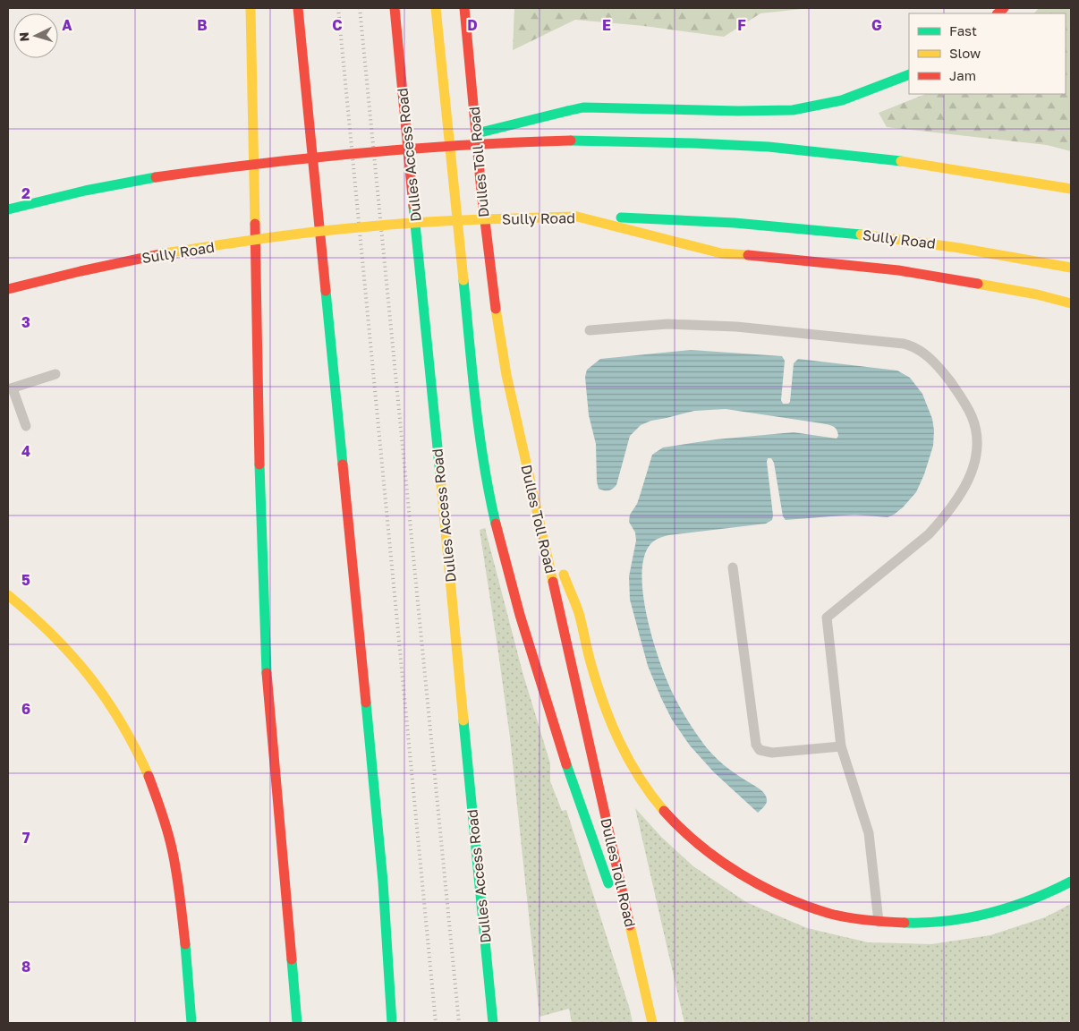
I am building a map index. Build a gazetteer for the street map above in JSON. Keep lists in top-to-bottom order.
{
  "streets": {
    "highway": ["Dulles Access Road", "Dulles Toll Road", "Sully Road"]
  },
  "legend": ["Fast", "Slow", "Jam"],
  "north": "left",
  "grid": {
    "columns": [
      "A",
      "B",
      "C",
      "D",
      "E",
      "F",
      "G"
    ],
    "rows": [
      "2",
      "3",
      "4",
      "5",
      "6",
      "7",
      "8"
    ]
  }
}
